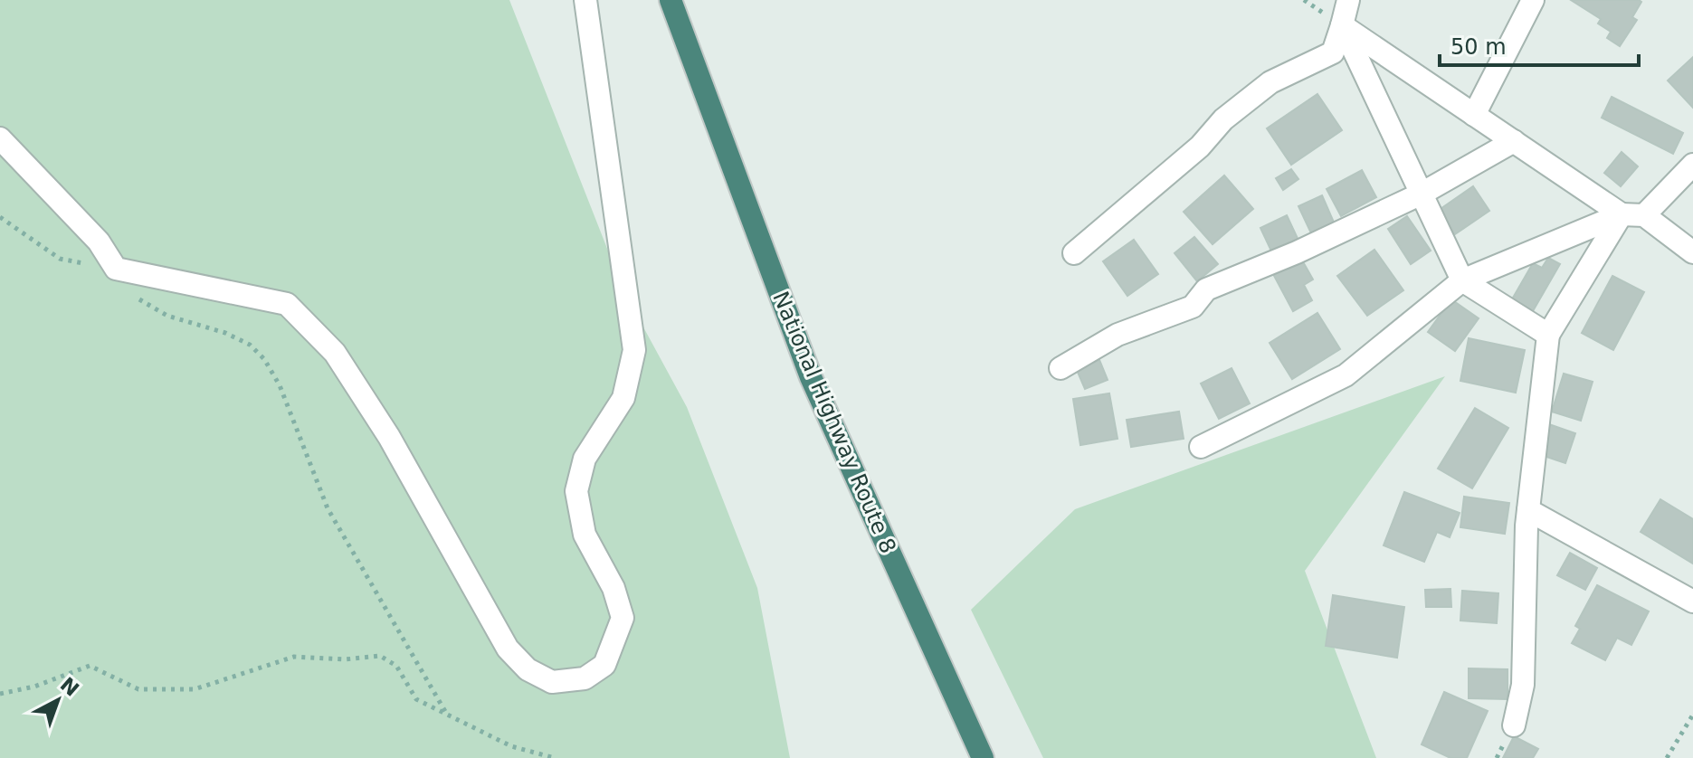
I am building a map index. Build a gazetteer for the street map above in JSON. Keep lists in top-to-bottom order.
{
  "streets": {
    "highway": ["National Highway Route 8"]
  },
  "scale_bar": "50 m",
  "north": "top right"
}
